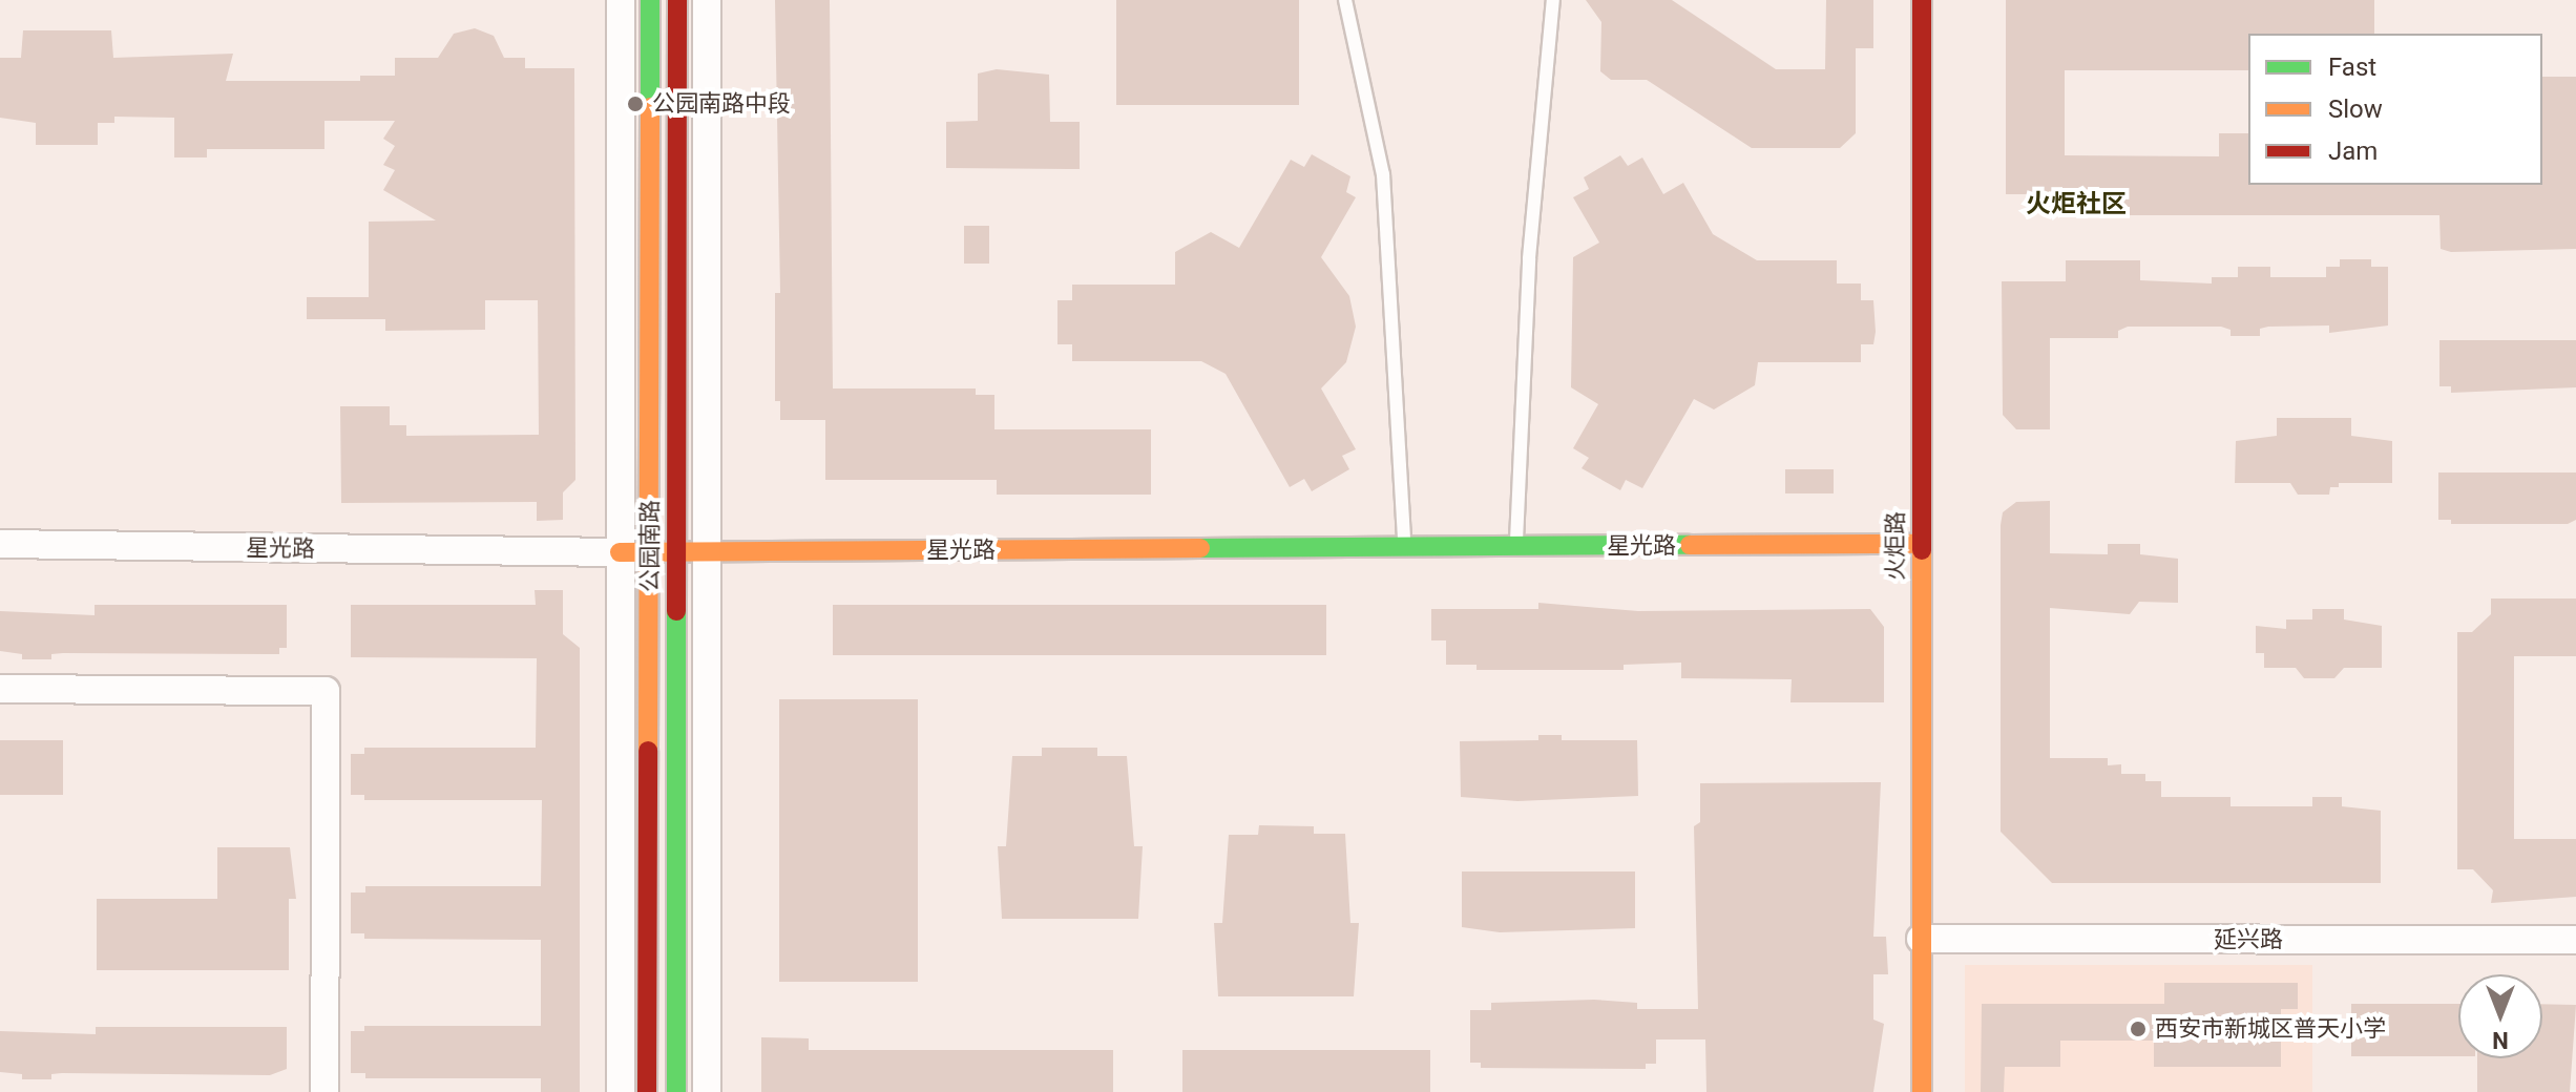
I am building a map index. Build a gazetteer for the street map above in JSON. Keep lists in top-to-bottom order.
{
  "streets": {
    "street": [
      "公园南路",
      "星光路",
      "火炬路",
      "延兴路"
    ]
  },
  "crossings": [
    ["公园南路", "星光路"],
    ["星光路", "火炬路"],
    ["火炬路", "延兴路"]
  ],
  "districts": ["火炬社区"],
  "places": ["公园南路中段", "西安市新城区普天小学"],
  "legend": ["Fast", "Slow", "Jam"],
  "north": "bottom"
}
